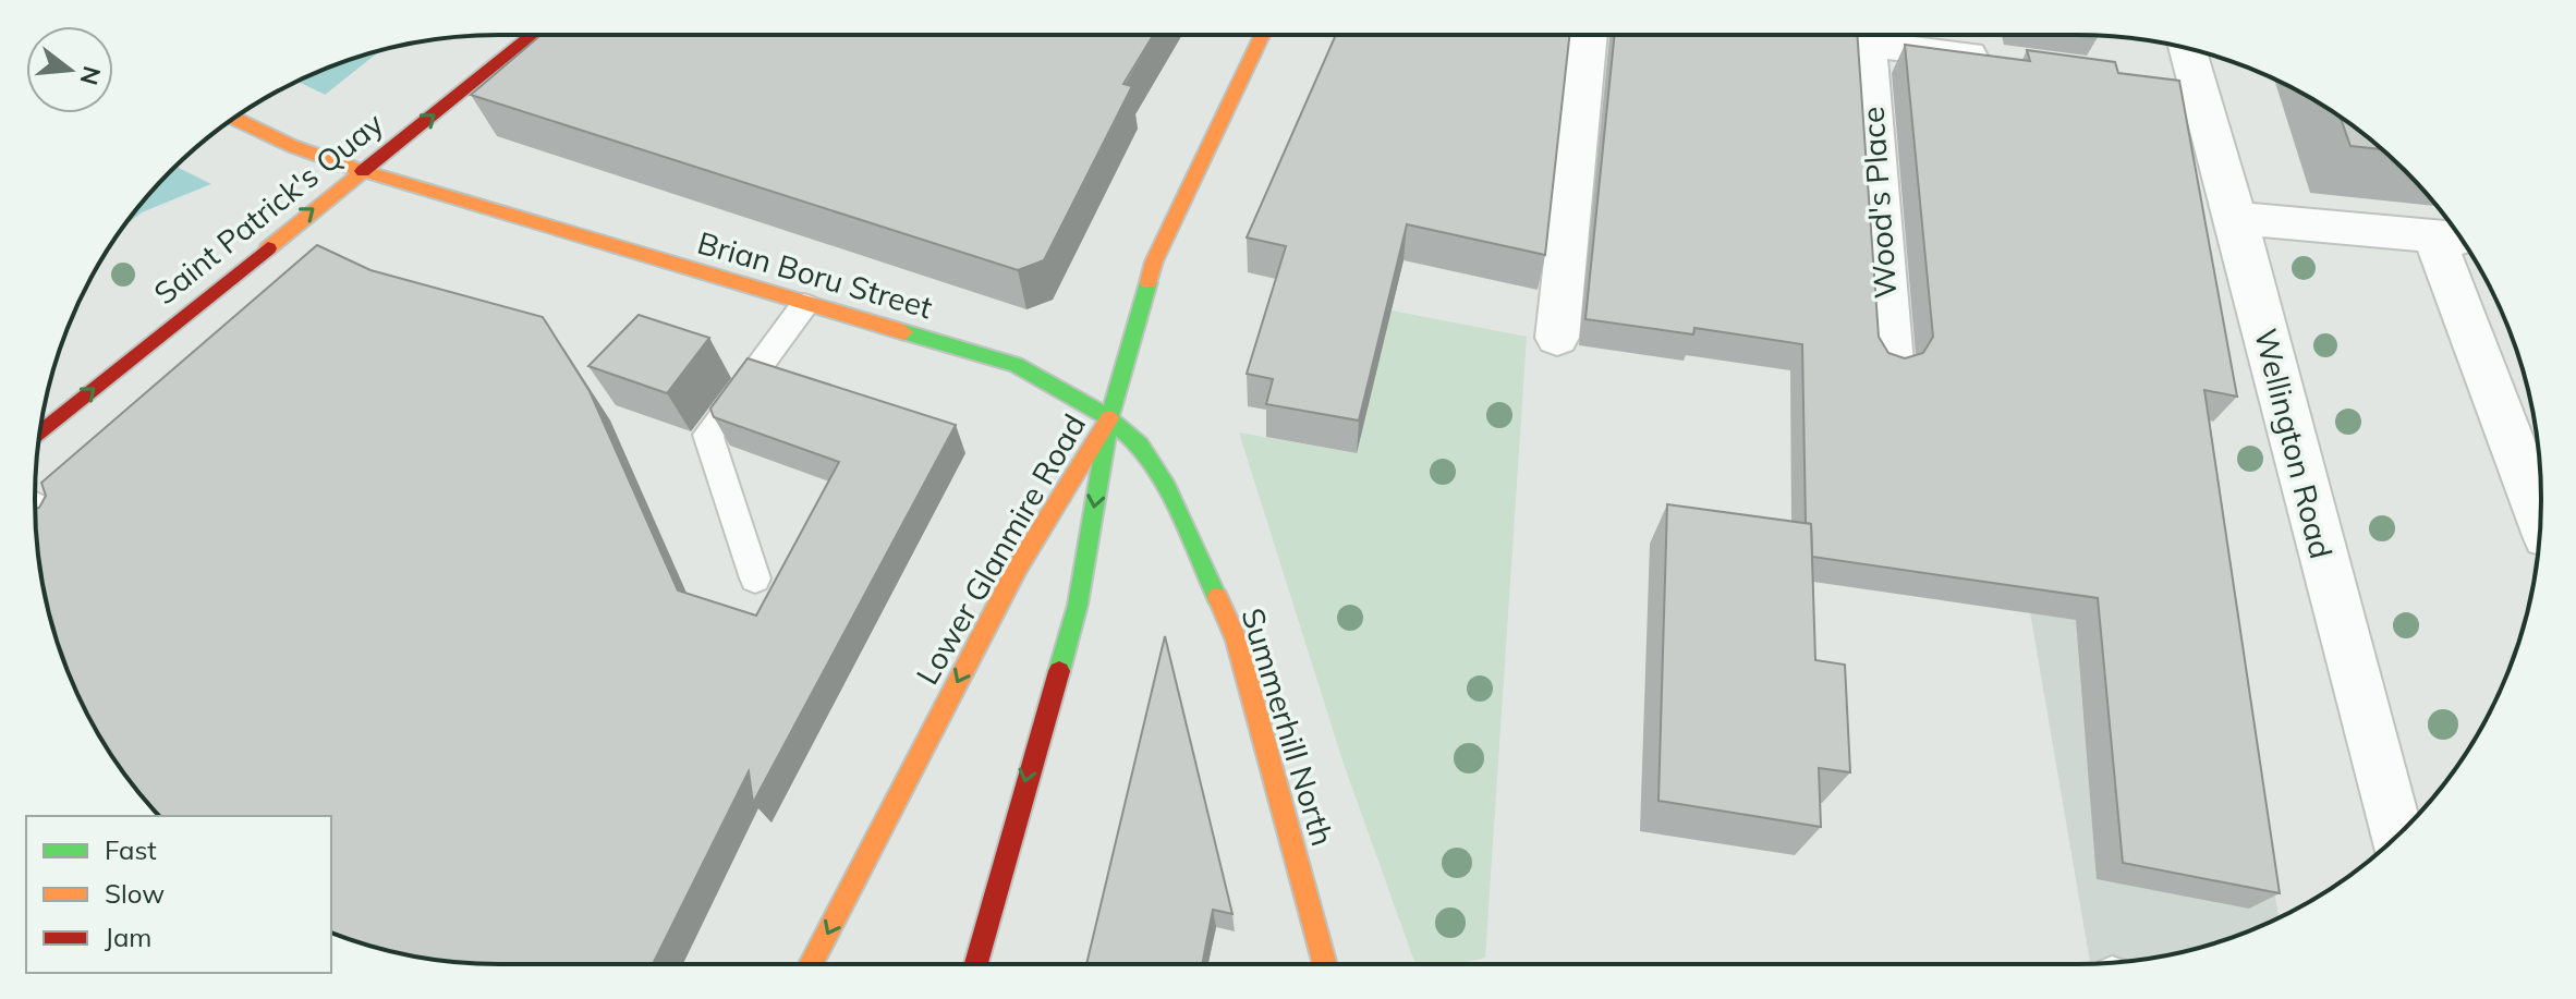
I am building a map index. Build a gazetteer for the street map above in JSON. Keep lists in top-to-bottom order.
{
  "streets": {
    "main road": [
      "Saint Patrick's Quay",
      "Brian Boru Street",
      "Lower Glanmire Road",
      "Summerhill North"
    ],
    "street": ["Wood's Place", "Wellington Road"]
  },
  "crossings": [
    ["Saint Patrick's Quay", "Brian Boru Street"],
    ["Brian Boru Street", "Lower Glanmire Road"],
    ["Brian Boru Street", "Summerhill North"],
    ["Lower Glanmire Road", "Summerhill North"]
  ],
  "one_way": ["Saint Patrick's Quay", "Lower Glanmire Road"],
  "legend": ["Fast", "Slow", "Jam"],
  "north": "right"
}
